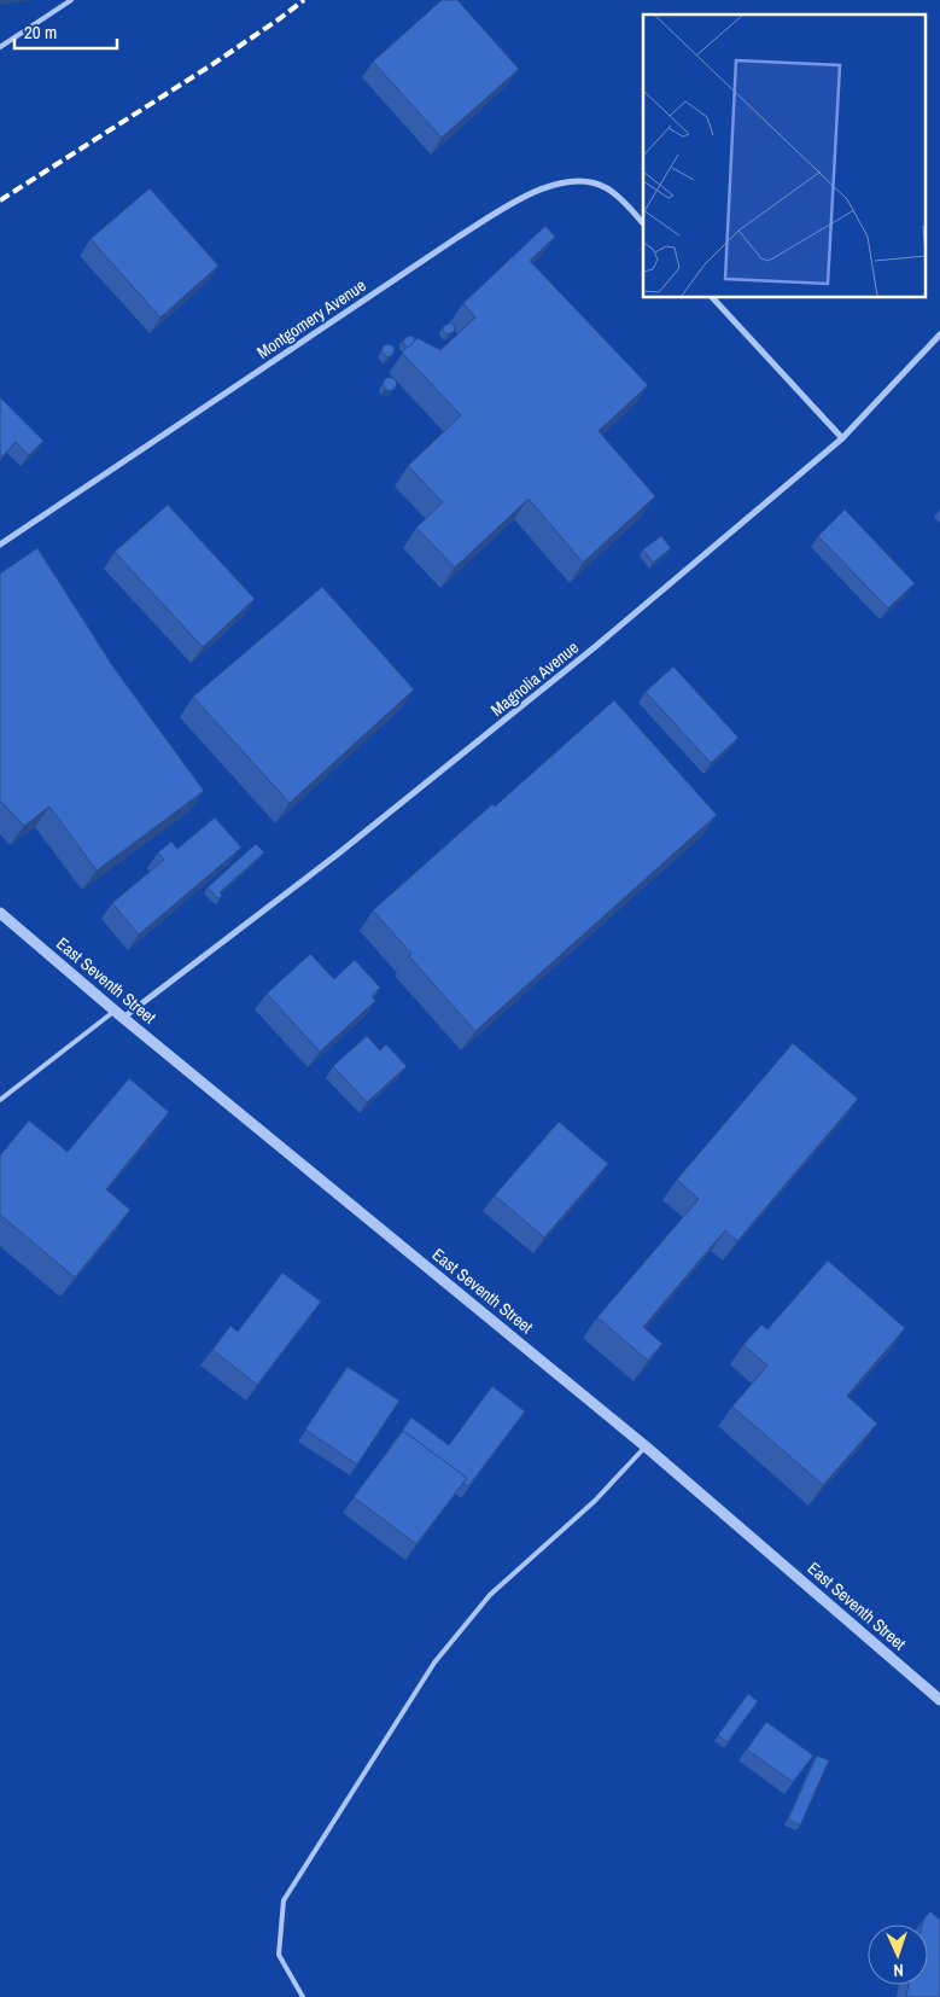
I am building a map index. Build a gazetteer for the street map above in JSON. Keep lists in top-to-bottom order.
{
  "streets": {
    "street": ["Montgomery Avenue", "Magnolia Avenue", "East Seventh Street"]
  },
  "crossings": [
    ["Magnolia Avenue", "East Seventh Street"]
  ],
  "scale_bar": "20 m",
  "north": "bottom"
}
